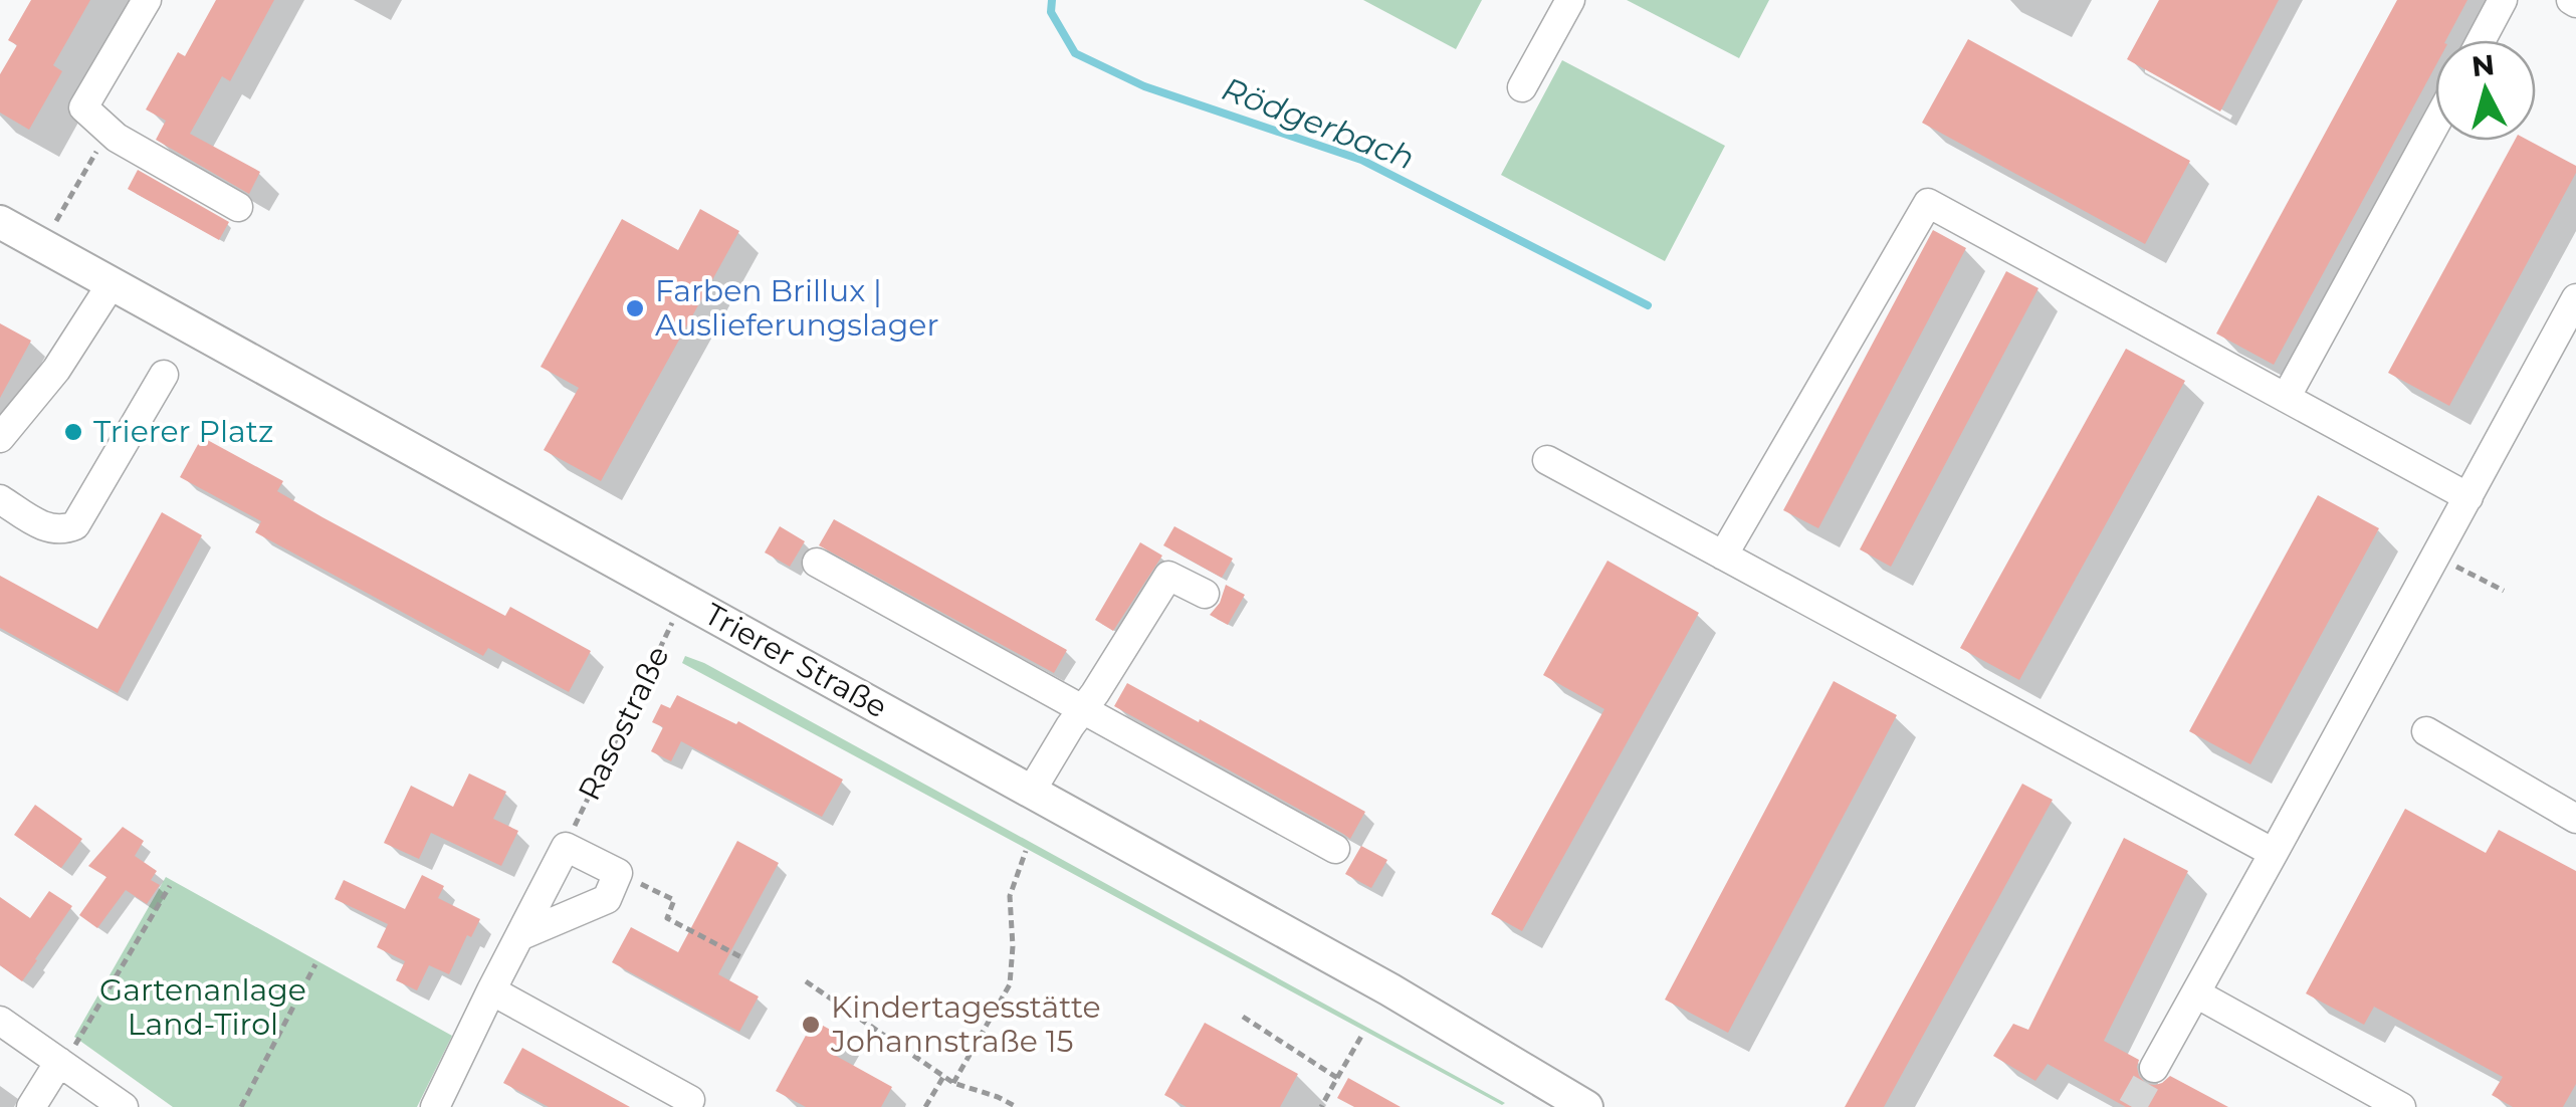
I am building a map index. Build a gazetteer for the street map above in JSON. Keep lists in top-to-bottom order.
{
  "streets": {
    "main road": ["Trierer Straße"],
    "path": ["Rasostraße"]
  },
  "crossings": [
    ["Trierer Straße", "Rasostraße"]
  ],
  "water": ["Rödgerbach"],
  "parks": ["Gartenanlage Land-Tirol"],
  "places": ["Farben Brillux | Auslieferungslager", "Trierer Platz", "Kindertagesstätte Johannstraße 15"],
  "north": "top"
}
